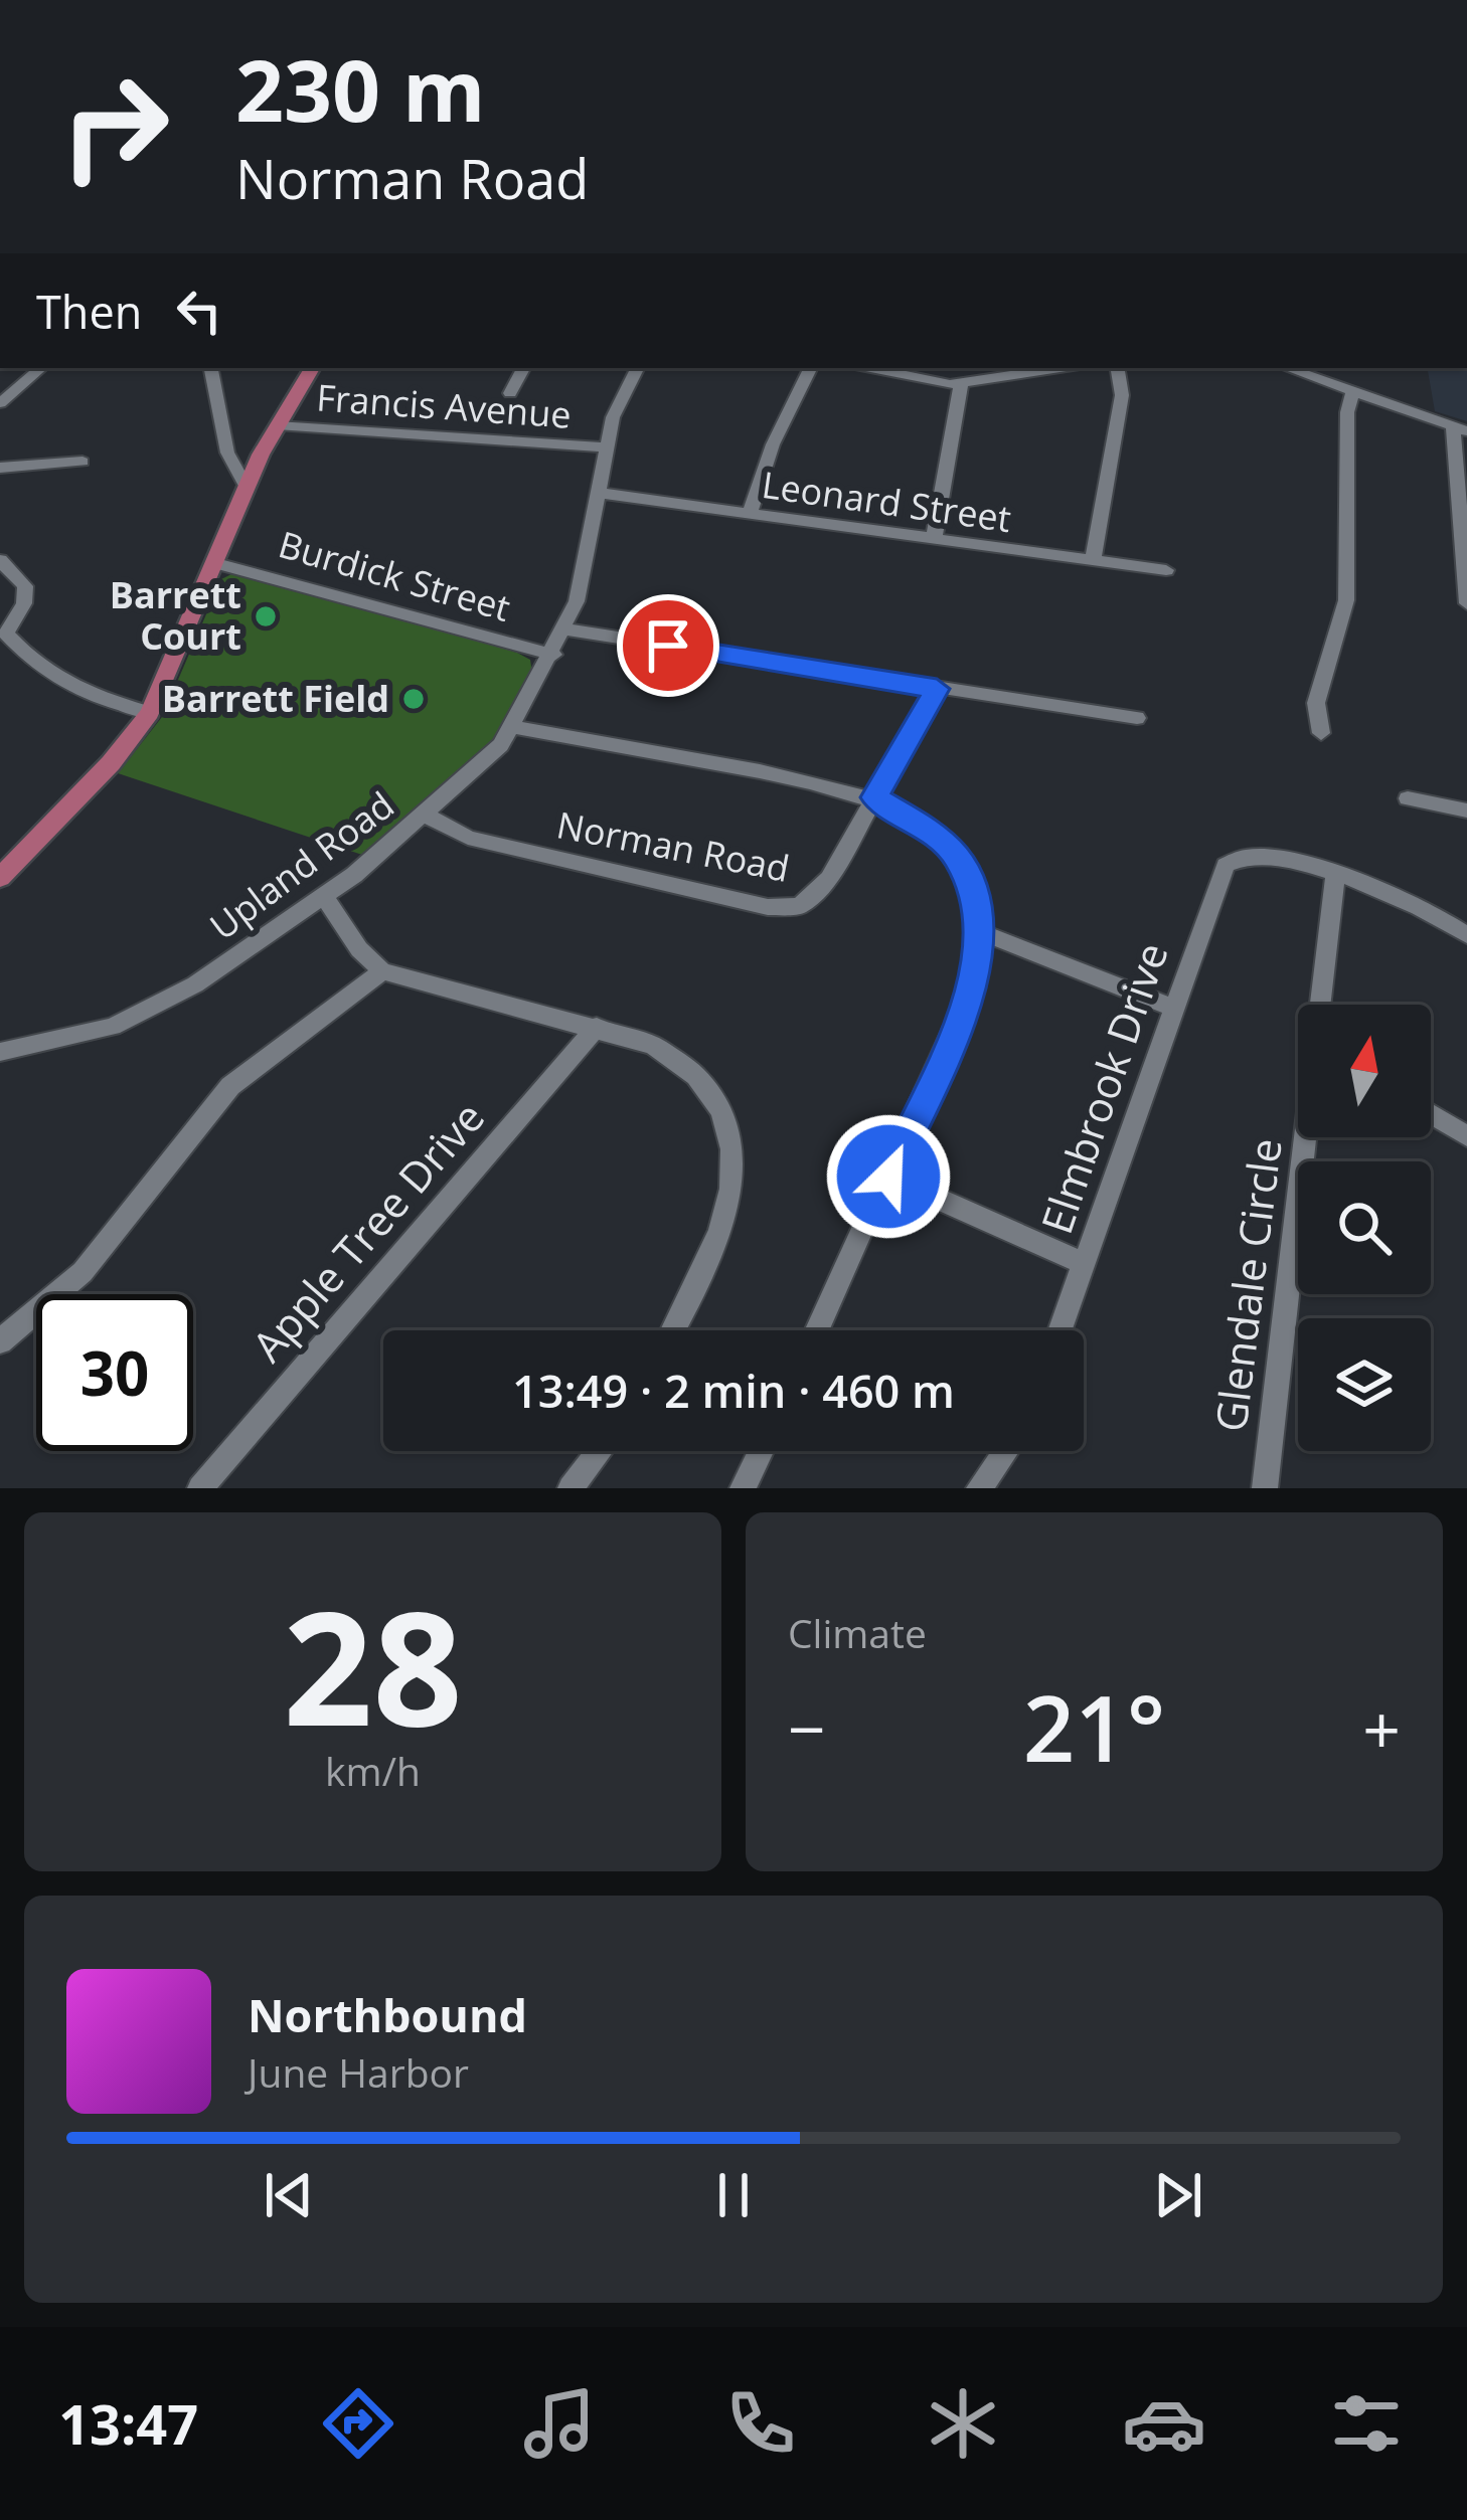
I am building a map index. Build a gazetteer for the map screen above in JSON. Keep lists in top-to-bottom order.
{
  "streets": {
    "street": [
      "Francis Avenue",
      "Leonard Street",
      "Burdick Street",
      "Norman Road",
      "Upland Road",
      "Elmbrook Drive",
      "Apple Tree Drive",
      "Glendale Circle"
    ]
  },
  "crossings": [
    ["Francis Avenue", "Upland Road"],
    ["Leonard Street", "Upland Road"],
    ["Burdick Street", "Upland Road"],
    ["Norman Road", "Upland Road"],
    ["Elmbrook Drive", "Glendale Circle"]
  ],
  "places": ["Barrett Court", "Barrett Field"],
  "north": "top",
  "page": {
    "turn": ["230 m", "Norman Road"],
    "then": "Then",
    "limit": "30",
    "trip": "13:49 · 2 min · 460 m",
    "tile": [
      ["28", "km/h"],
      "Climate"
    ],
    "heat": ["−", "21°", "+"],
    "song": ["Northbound", "June Harbor"],
    "tabs": "13:47"
  }
}
